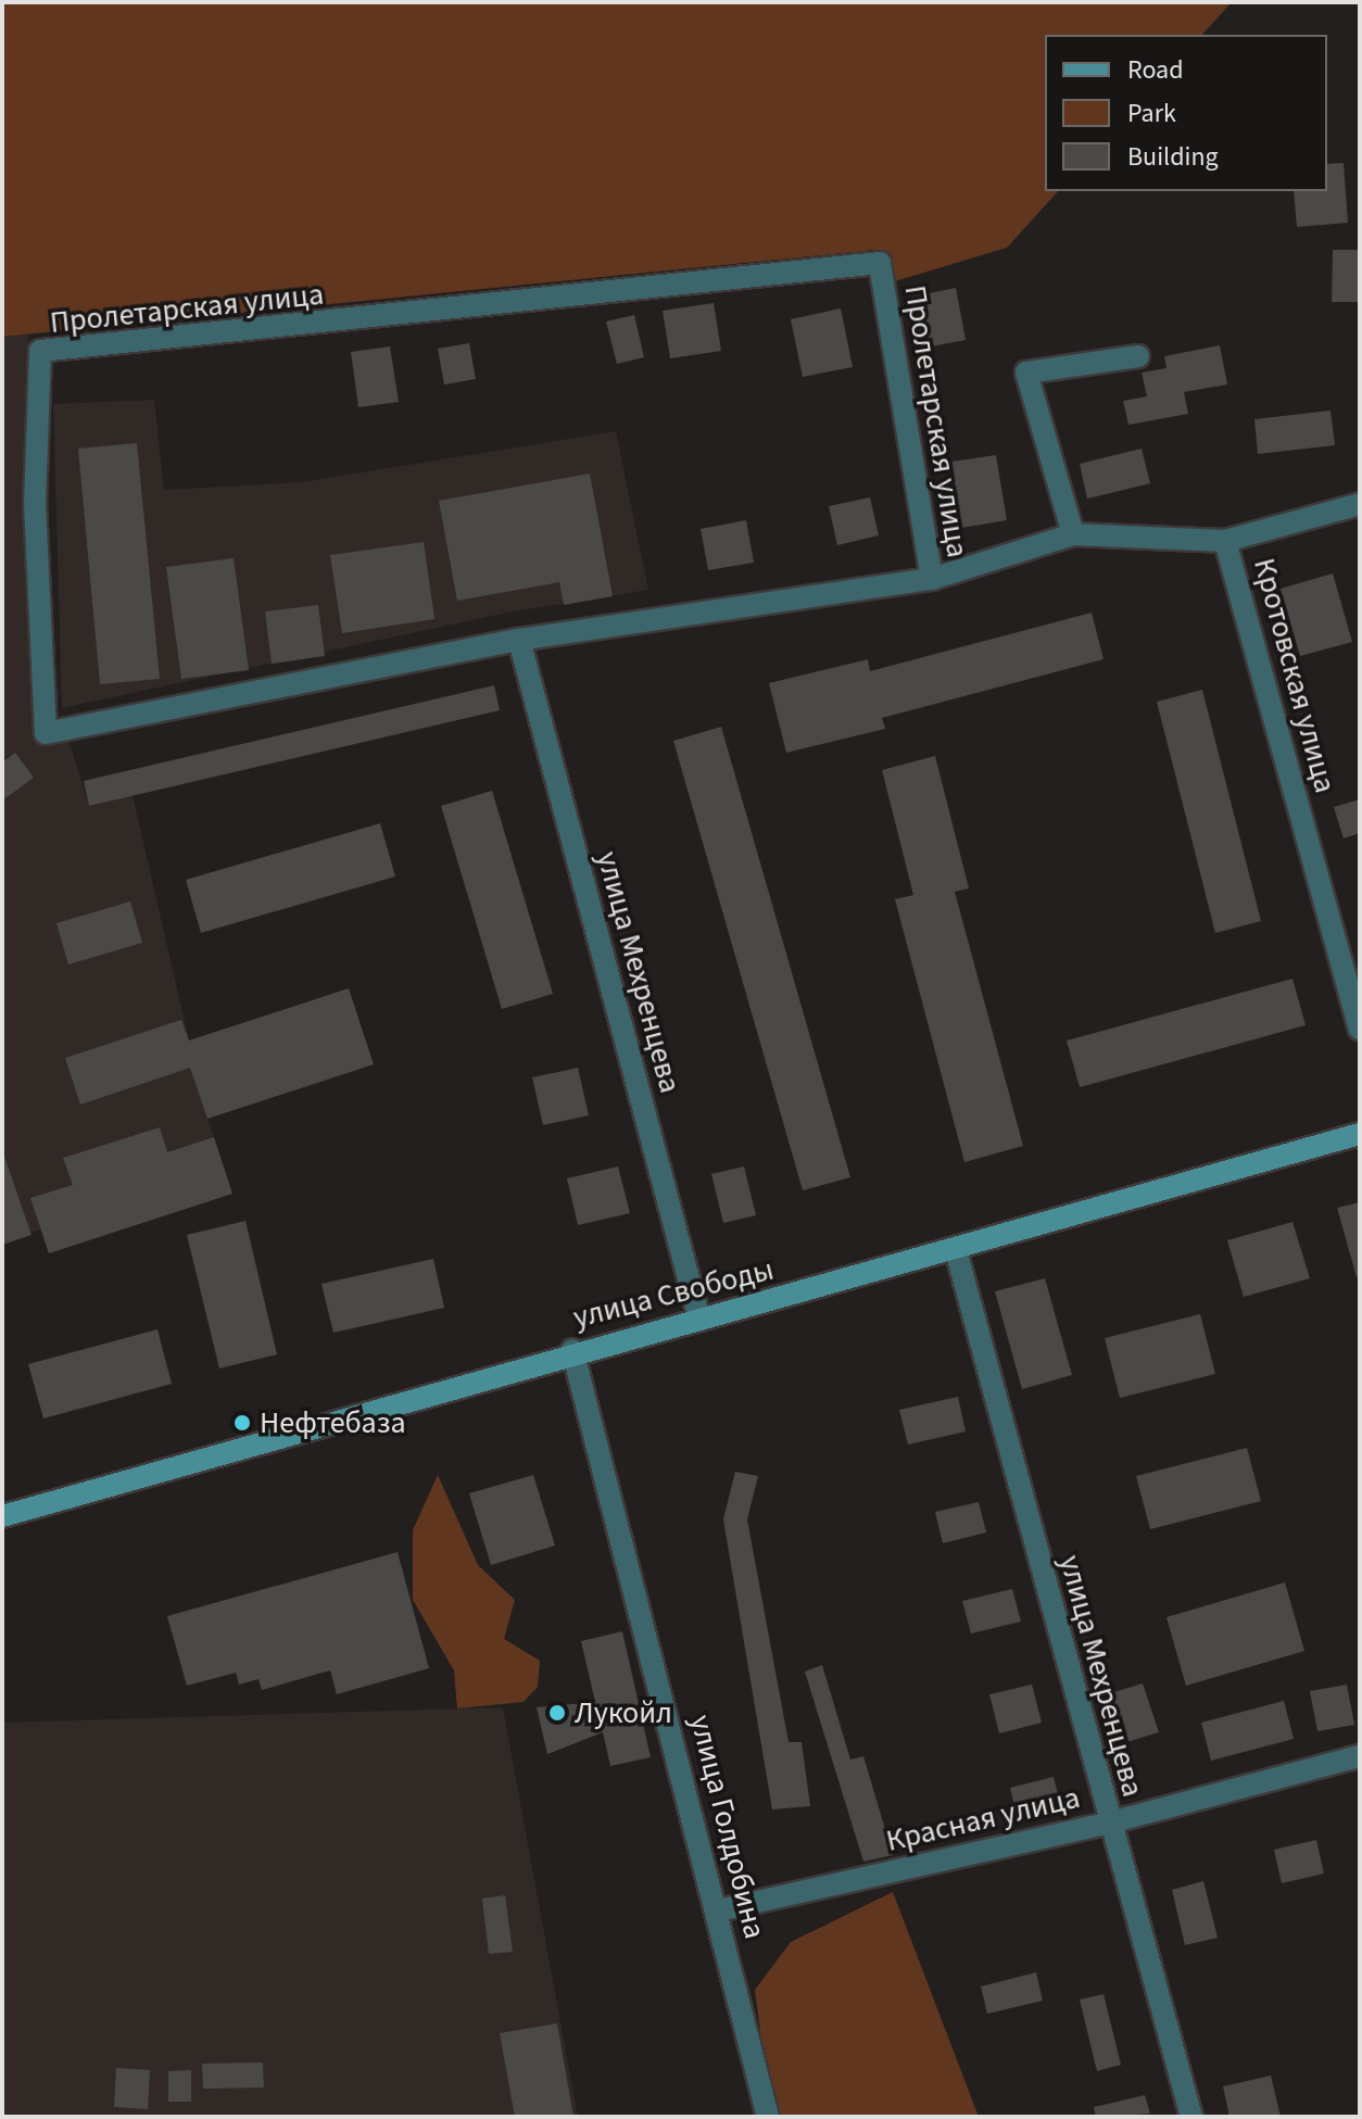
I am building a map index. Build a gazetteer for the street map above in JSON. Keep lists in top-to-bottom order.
{
  "streets": {
    "main road": ["улица Свободы"],
    "street": [
      "Пролетарская улица",
      "Кротовская улица",
      "улица Мехренцева",
      "Красная улица",
      "улица Голдобина"
    ]
  },
  "crossings": [
    ["Пролетарская улица", "Кротовская улица"],
    ["Пролетарская улица", "улица Мехренцева"],
    ["улица Мехренцева", "улица Свободы"],
    ["улица Мехренцева", "Красная улица"],
    ["улица Свободы", "улица Голдобина"],
    ["Красная улица", "улица Голдобина"]
  ],
  "places": ["Нефтебаза", "Лукойл"],
  "legend": ["Road", "Park", "Building"]
}
